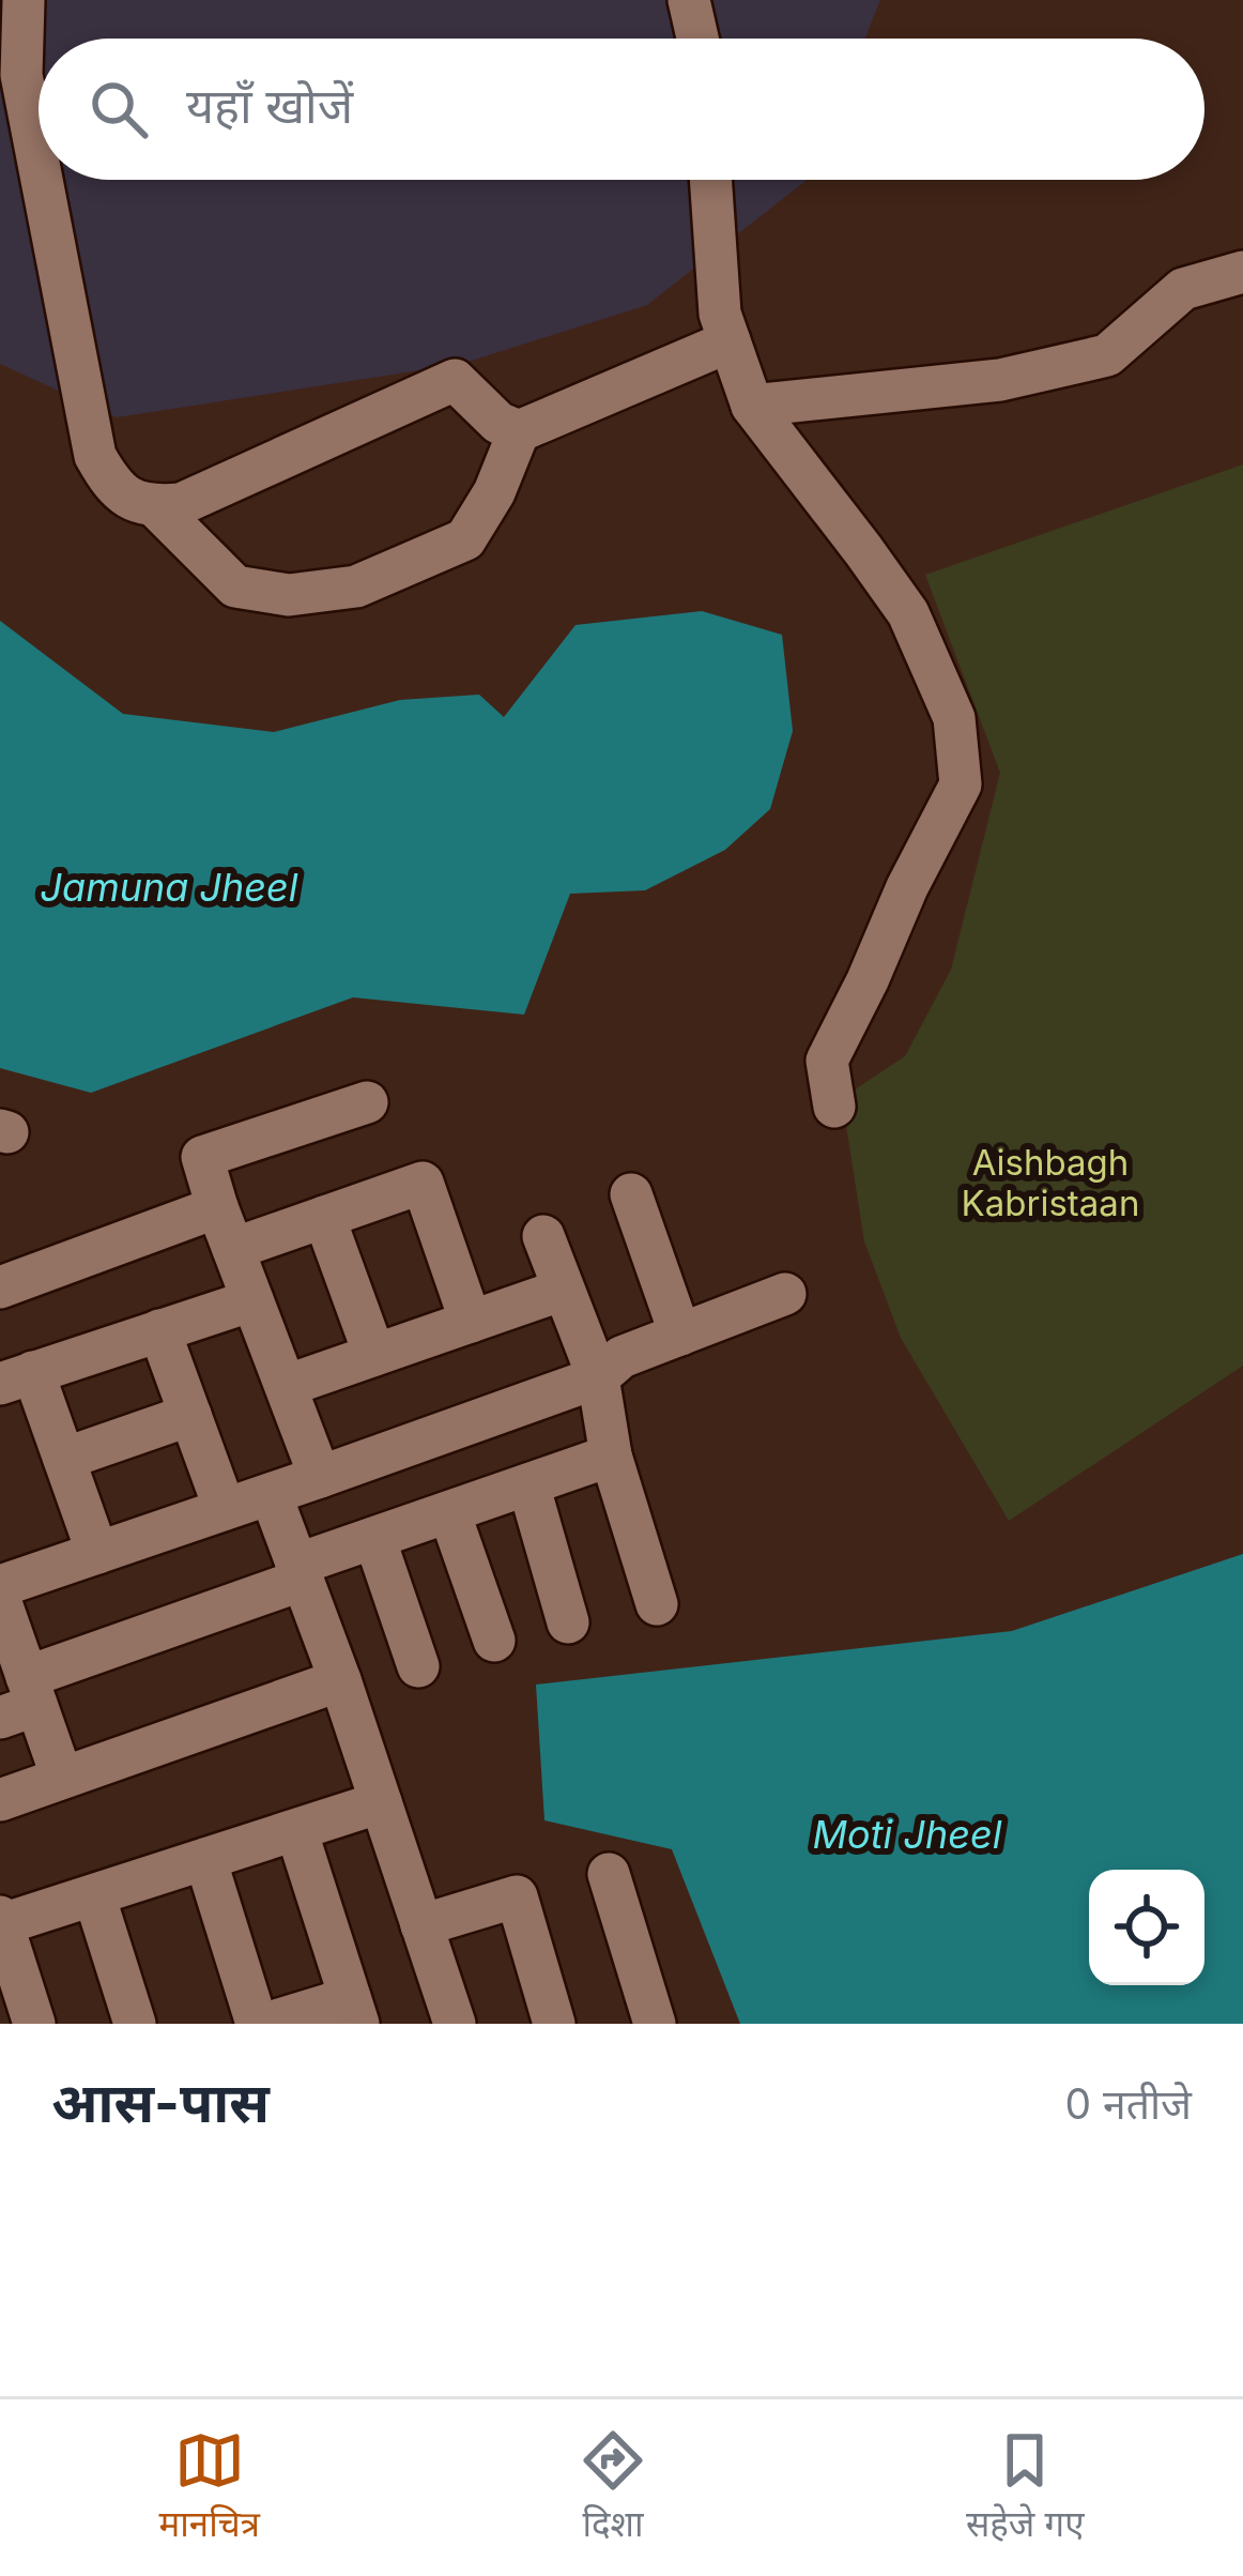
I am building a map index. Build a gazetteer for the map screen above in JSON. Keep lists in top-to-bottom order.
{
  "water": ["Jamuna Jheel", "Moti Jheel"],
  "parks": ["Aishbagh Kabristaan"],
  "page": {
    "search": "यहाँ खोजें",
    "heading": ["आस-पास", "0 नतीजे"],
    "nav": ["मानचित्र", "दिशा", "सहेजे गए"]
  }
}
